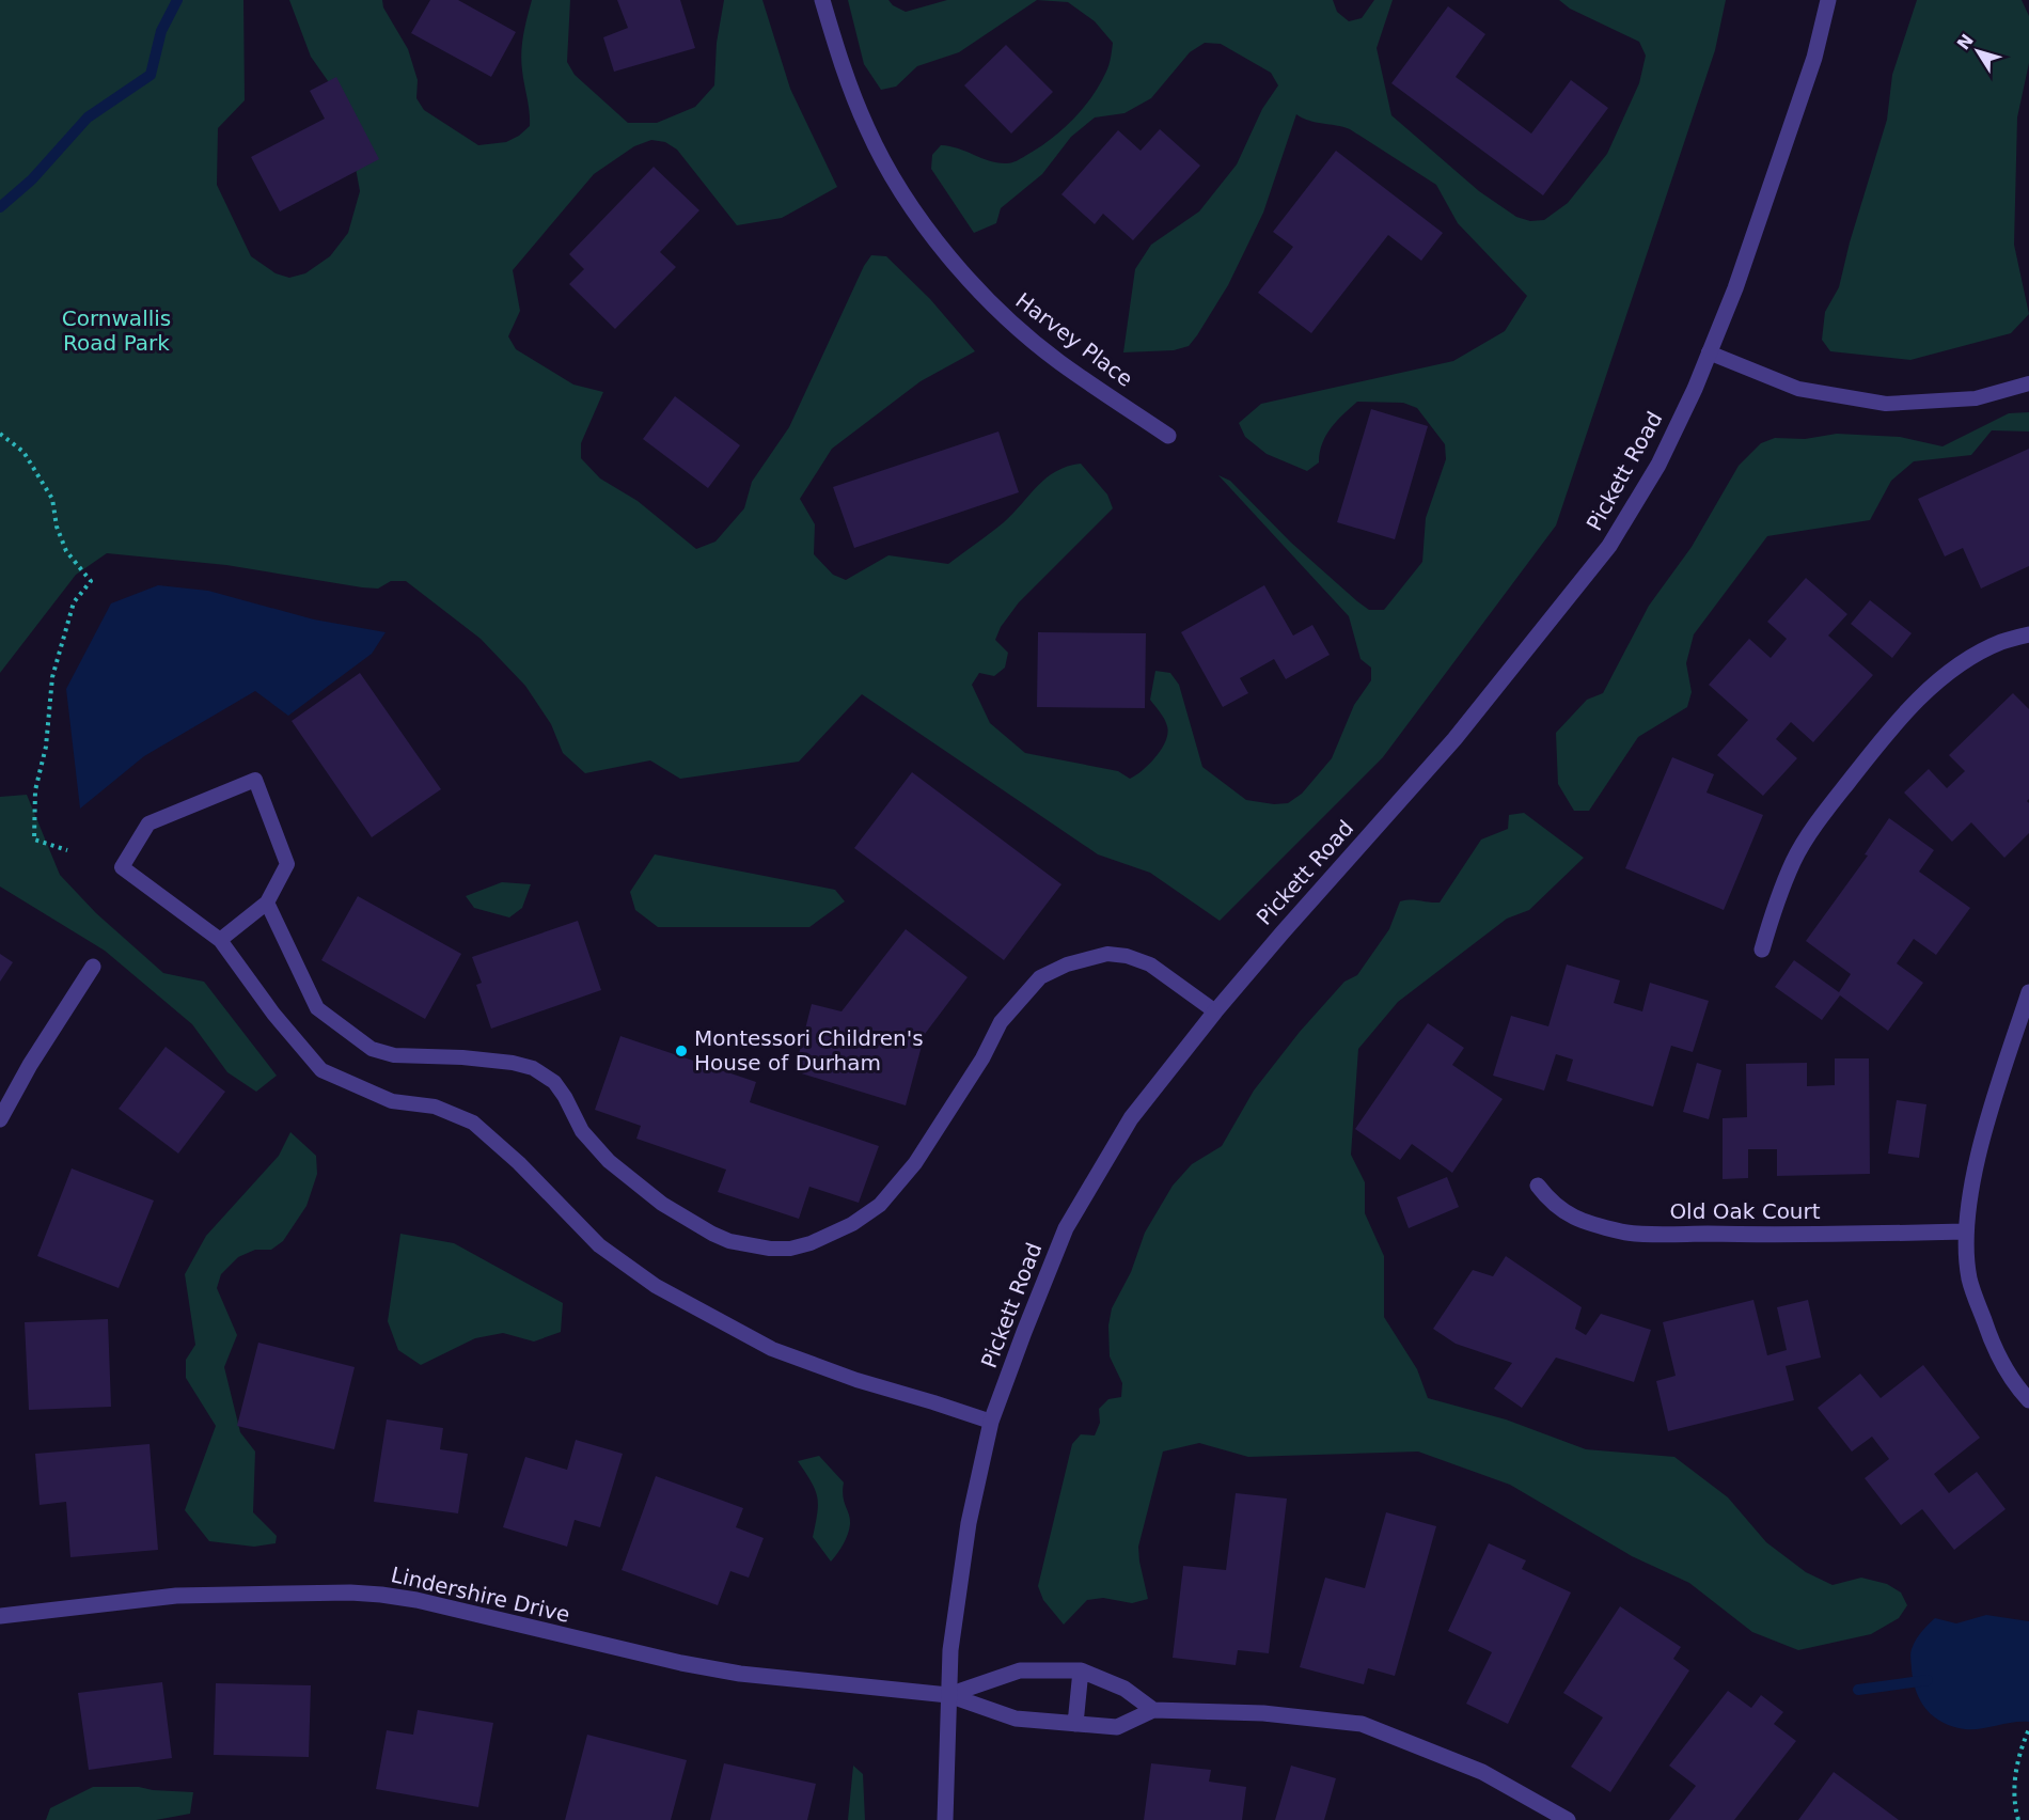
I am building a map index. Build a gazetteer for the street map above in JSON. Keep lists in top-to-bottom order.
{
  "streets": {
    "street": [
      "Harvey Place",
      "Pickett Road",
      "Old Oak Court",
      "Lindershire Drive"
    ]
  },
  "crossings": [
    ["Pickett Road", "Lindershire Drive"]
  ],
  "parks": ["Cornwallis Road Park"],
  "places": ["Montessori Children's House of Durham"],
  "north": "top left"
}
